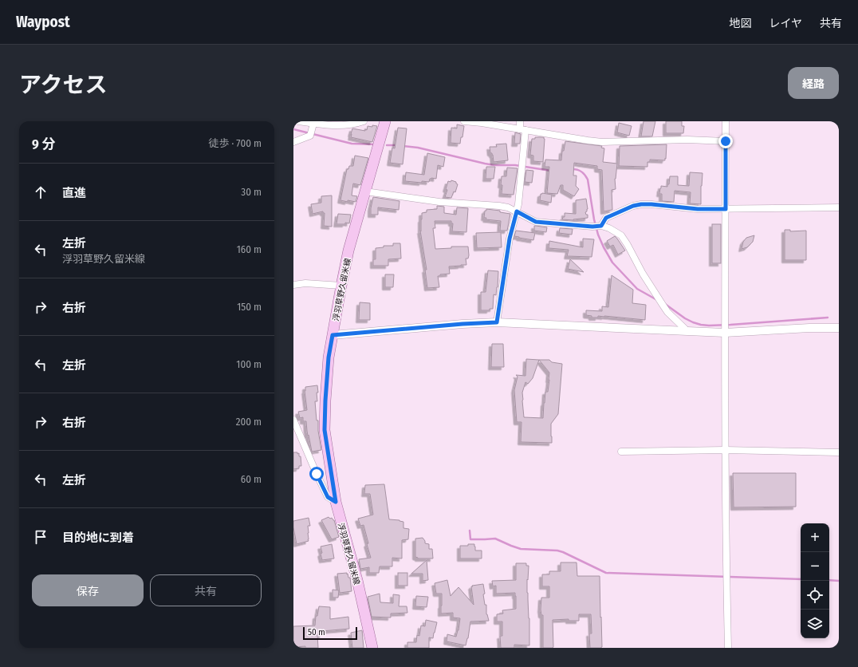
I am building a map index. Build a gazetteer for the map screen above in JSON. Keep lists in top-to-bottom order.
{
  "streets": {
    "main road": ["浮羽草野久留米線"]
  },
  "scale_bar": "50 m",
  "page": {
    "header": "Waypost",
    "nav": ["地図", "レイヤ", "共有"],
    "title": "アクセス",
    "buttons": [
      "経路",
      ["保存", "共有"]
    ],
    "heading": ["9 分", "徒歩 · 700 m"],
    "list": [
      ["直進", "30 m"],
      ["左折", "浮羽草野久留米線", "160 m"],
      ["右折", "150 m"],
      ["左折", "100 m"],
      ["右折", "200 m"],
      ["左折", "60 m"],
      "目的地に到着"
    ],
    "map_buttons": ["+", "−"],
    "scale": "50 m"
  }
}
